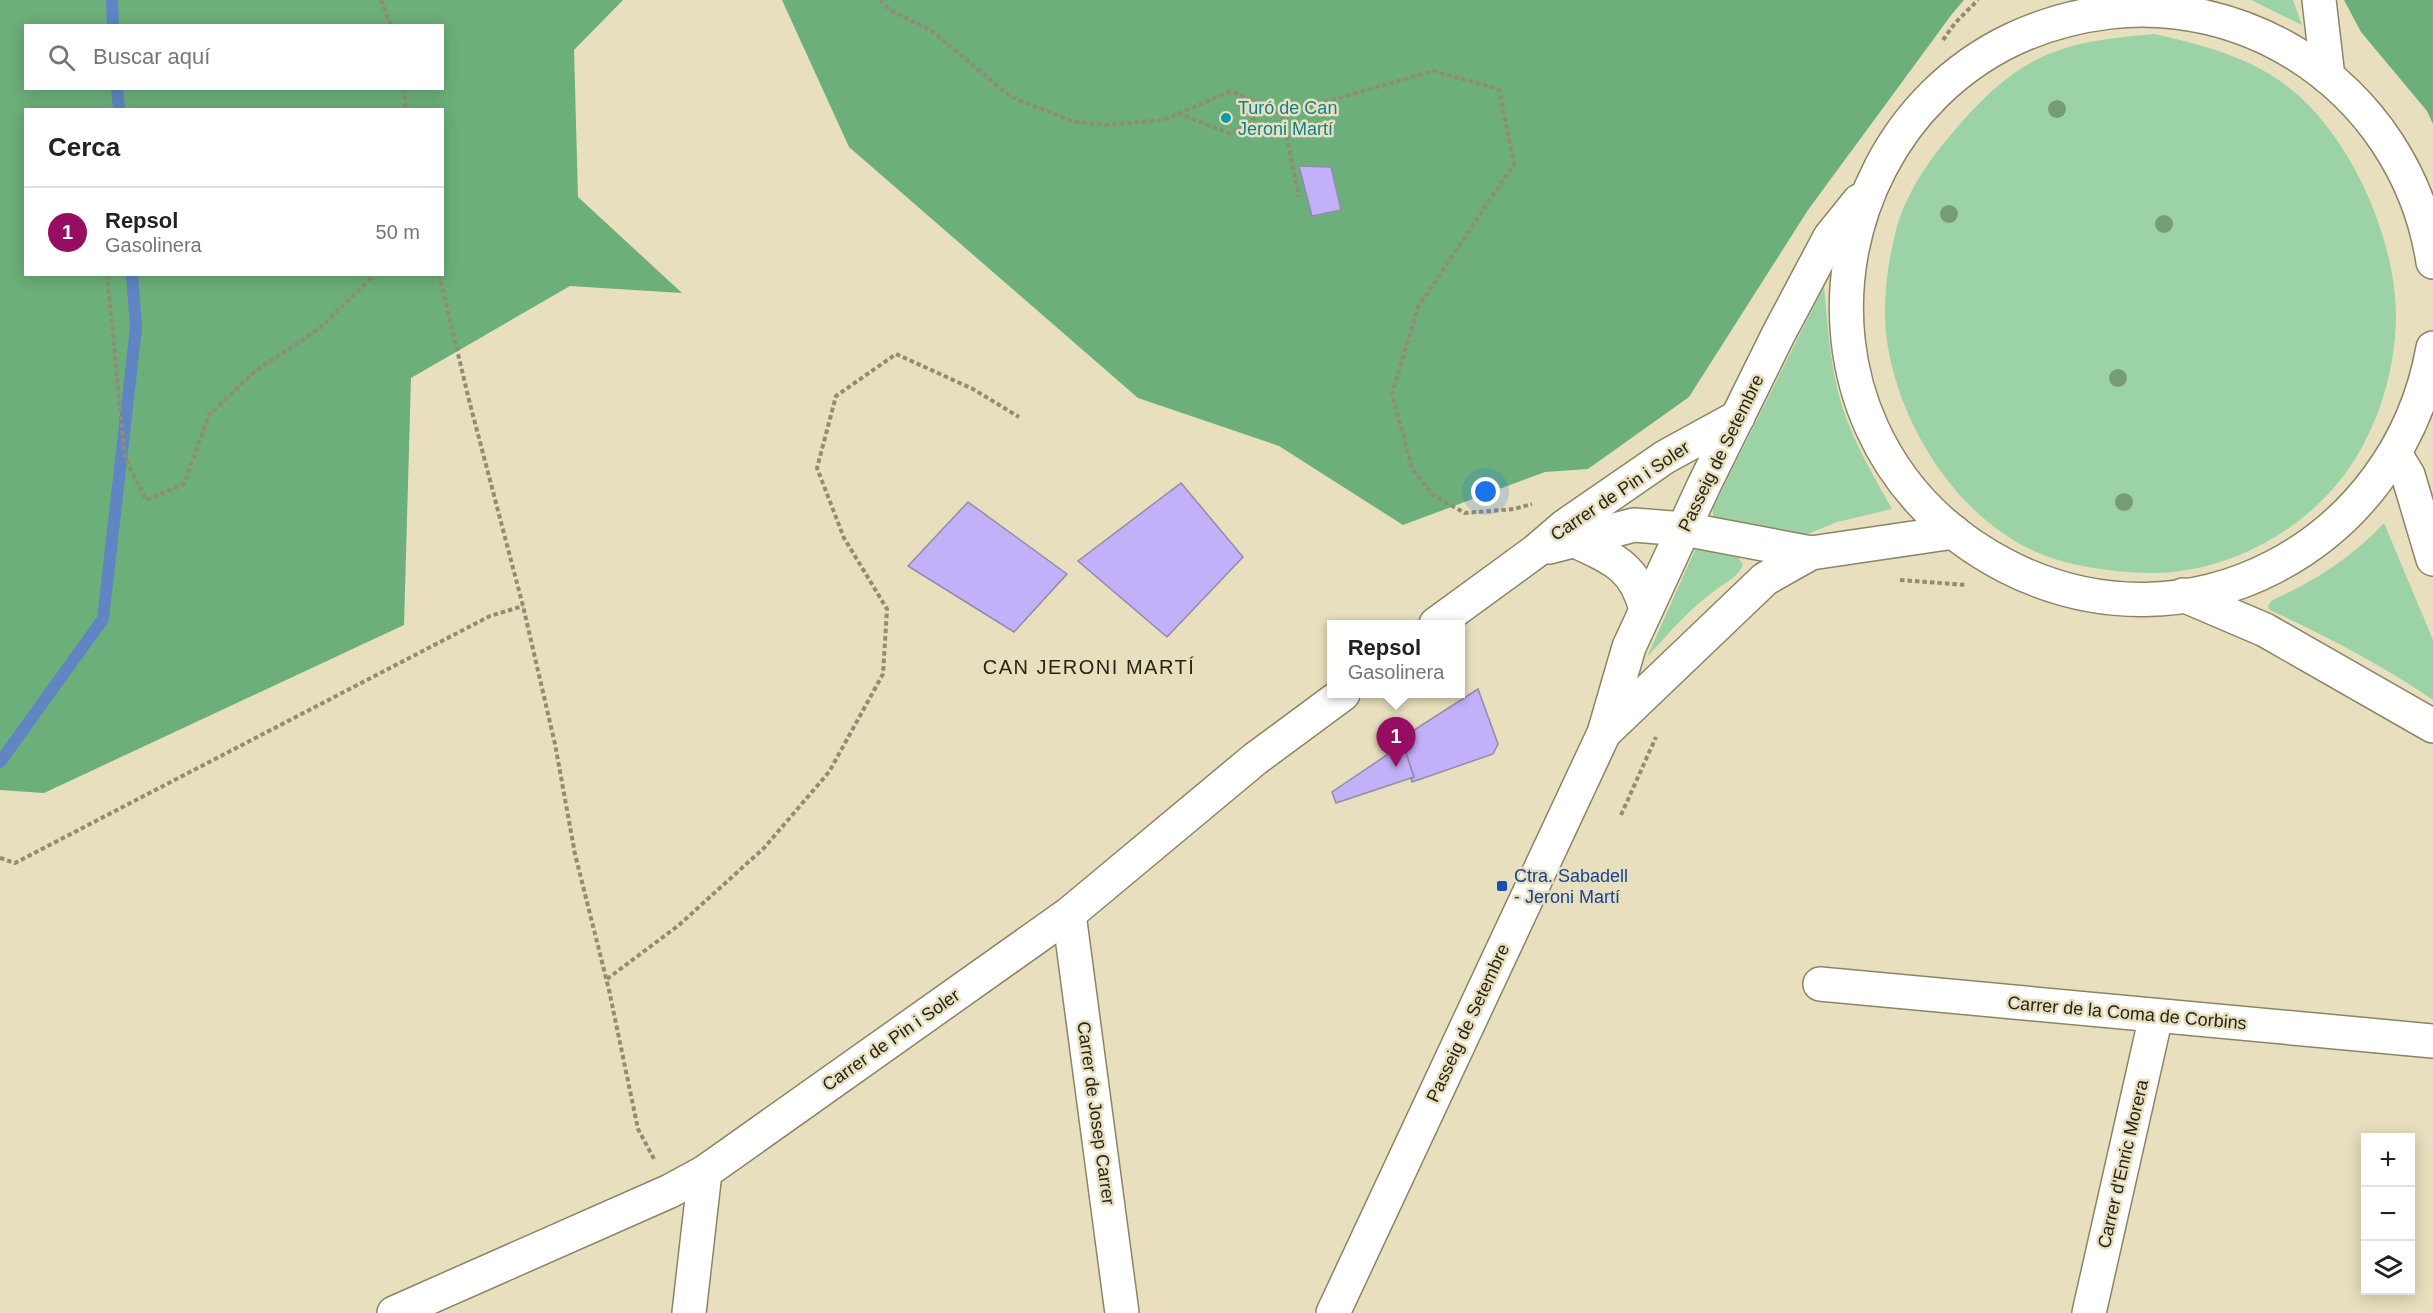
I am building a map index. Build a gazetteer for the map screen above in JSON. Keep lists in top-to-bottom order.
{
  "streets": {
    "street": [
      "Passeig de Setembre",
      "Carrer de Pin i Soler",
      "Carrer de la Coma de Corbins",
      "Carrer de Josep Carrer",
      "Carrer d'Enric Morera"
    ]
  },
  "crossings": [
    ["Passeig de Setembre", "Carrer de Pin i Soler"],
    ["Carrer de Pin i Soler", "Carrer de Josep Carrer"],
    ["Carrer de la Coma de Corbins", "Carrer d'Enric Morera"]
  ],
  "districts": ["CAN JERONI MARTÍ"],
  "places": {
    "other": ["Turó de Can Jeroni Martí"],
    "transit": ["Ctra. Sabadell - Jeroni Martí"]
  },
  "page": {
    "search": "Buscar aquí",
    "heading": "Cerca",
    "list": [
      {
        "mark": "1",
        "name": "Repsol",
        "note": "Gasolinera",
        "value": "50 m"
      }
    ],
    "popup": ["Repsol", "Gasolinera"],
    "pins": "1",
    "map_buttons": ["+", "−"]
  }
}
